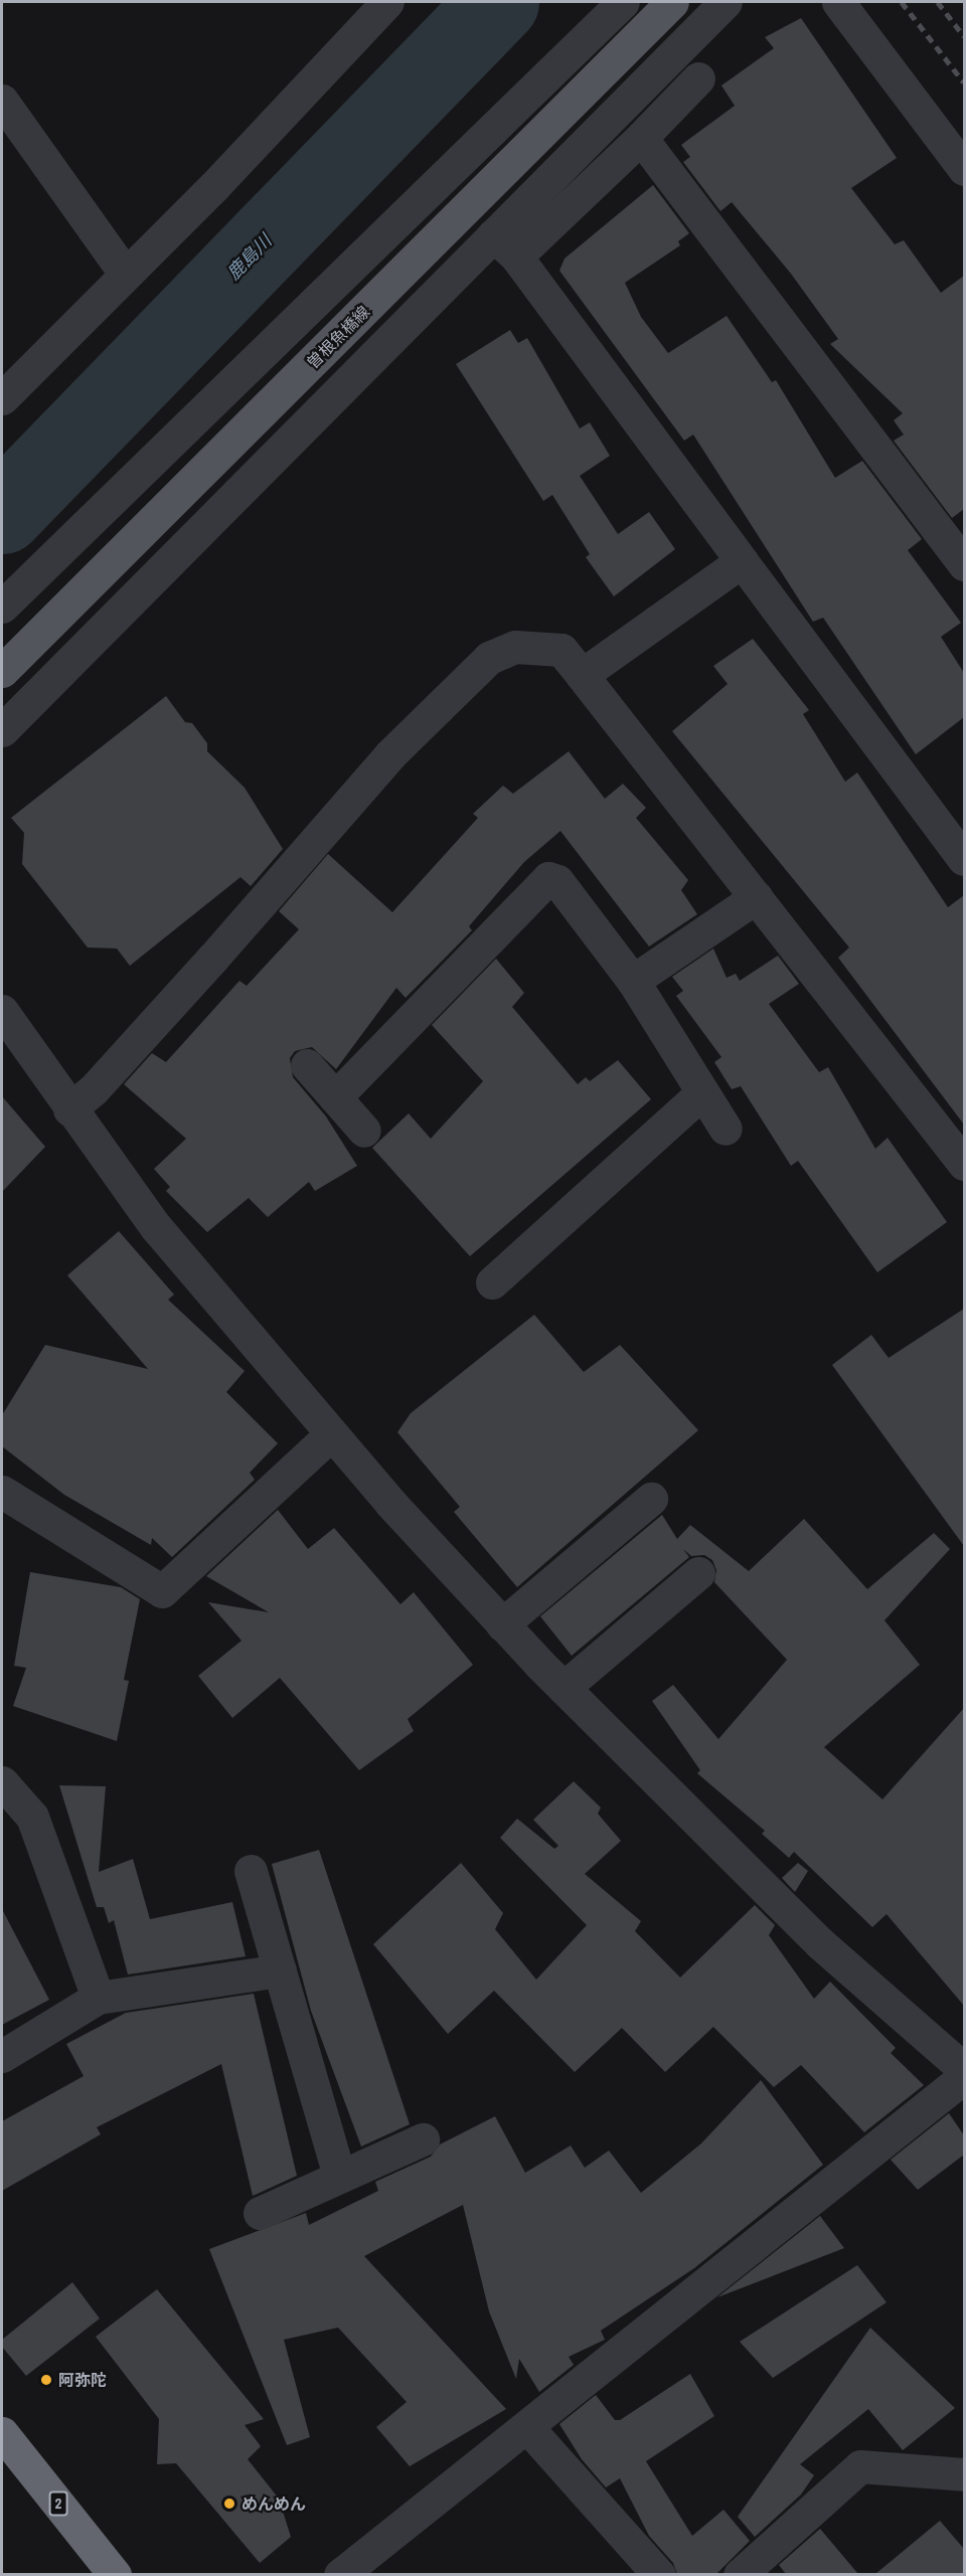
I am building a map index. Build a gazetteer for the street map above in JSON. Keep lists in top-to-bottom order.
{
  "streets": {
    "highway": ["2"],
    "main road": ["曽根魚橋線"]
  },
  "water": ["鹿島川"],
  "places": ["阿弥陀", "めんめん"]
}
